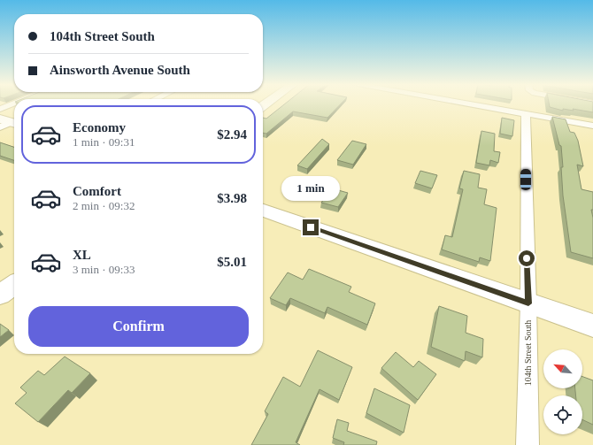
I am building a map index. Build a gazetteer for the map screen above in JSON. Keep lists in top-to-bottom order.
{
  "streets": {
    "street": ["104th Street South"]
  },
  "north": "top left",
  "page": {
    "banner": ["104th Street South", "Ainsworth Avenue South"],
    "list": [
      {
        "name": "Economy",
        "note": "1 min · 09:31",
        "value": "$2.94"
      },
      {
        "name": "Comfort",
        "note": "2 min · 09:32",
        "value": "$3.98"
      },
      {
        "name": "XL",
        "note": "3 min · 09:33",
        "value": "$5.01"
      }
    ],
    "bubble": "1 min",
    "buttons": "Confirm"
  }
}
